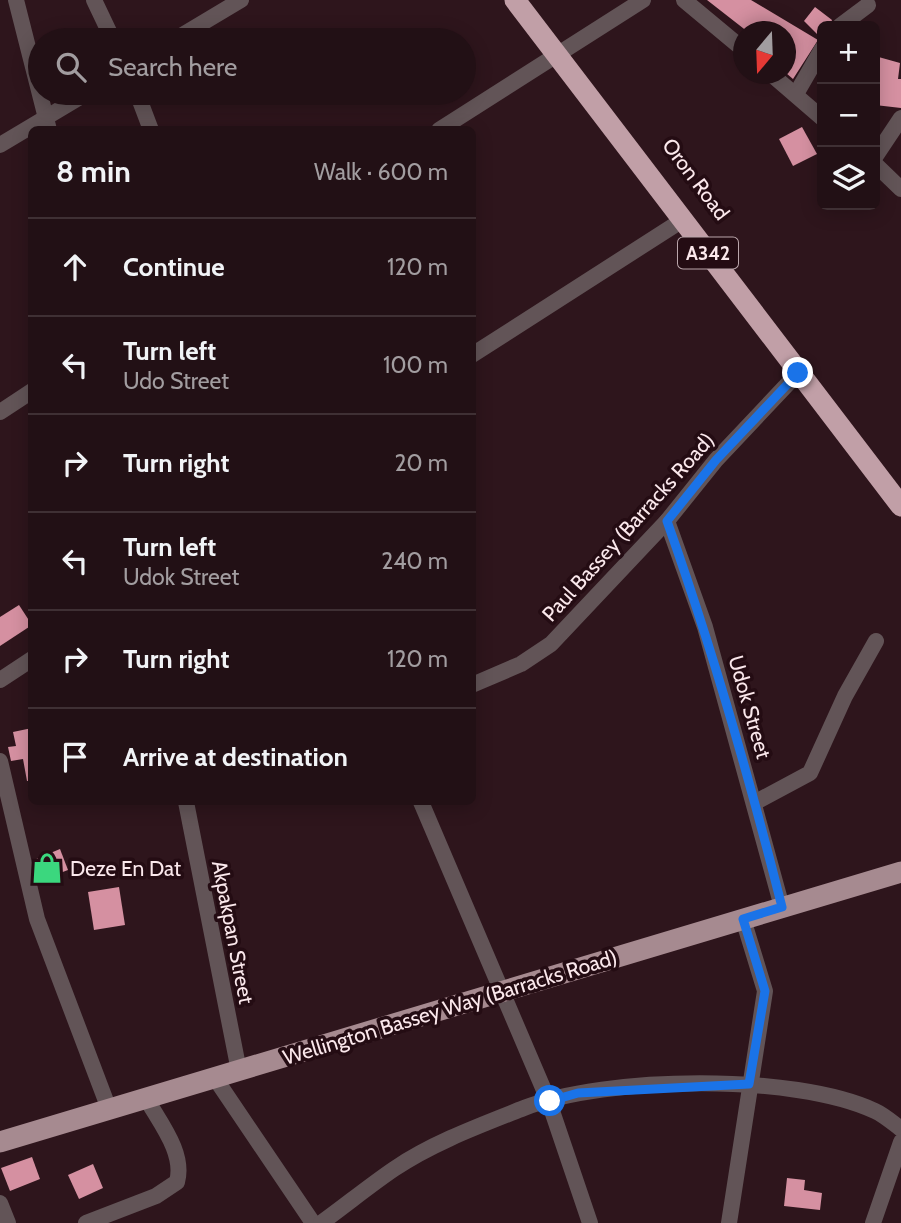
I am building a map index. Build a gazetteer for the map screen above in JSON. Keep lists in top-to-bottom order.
{
  "streets": {
    "highway": ["Oron Road", "A342"],
    "main road": ["Wellington Bassey Way (Barracks Road)"],
    "street": ["Paul Bassey (Barracks Road)", "Udok Street", "Akpakpan Street"]
  },
  "crossings": [
    ["Oron Road", "A342"],
    ["A342", "Paul Bassey (Barracks Road)"],
    ["Paul Bassey (Barracks Road)", "Udok Street"],
    ["Udok Street", "Wellington Bassey Way (Barracks Road)"],
    ["Akpakpan Street", "Wellington Bassey Way (Barracks Road)"]
  ],
  "places": {
    "shop": ["Deze En Dat"]
  },
  "north": "bottom",
  "page": {
    "map_buttons": ["+", "−"],
    "search": "Search here",
    "heading": ["8 min", "Walk · 600 m"],
    "list": [
      ["Continue", "120 m"],
      ["Turn left", "Udo Street", "100 m"],
      ["Turn right", "20 m"],
      ["Turn left", "Udok Street", "240 m"],
      ["Turn right", "120 m"],
      "Arrive at destination"
    ]
  }
}
